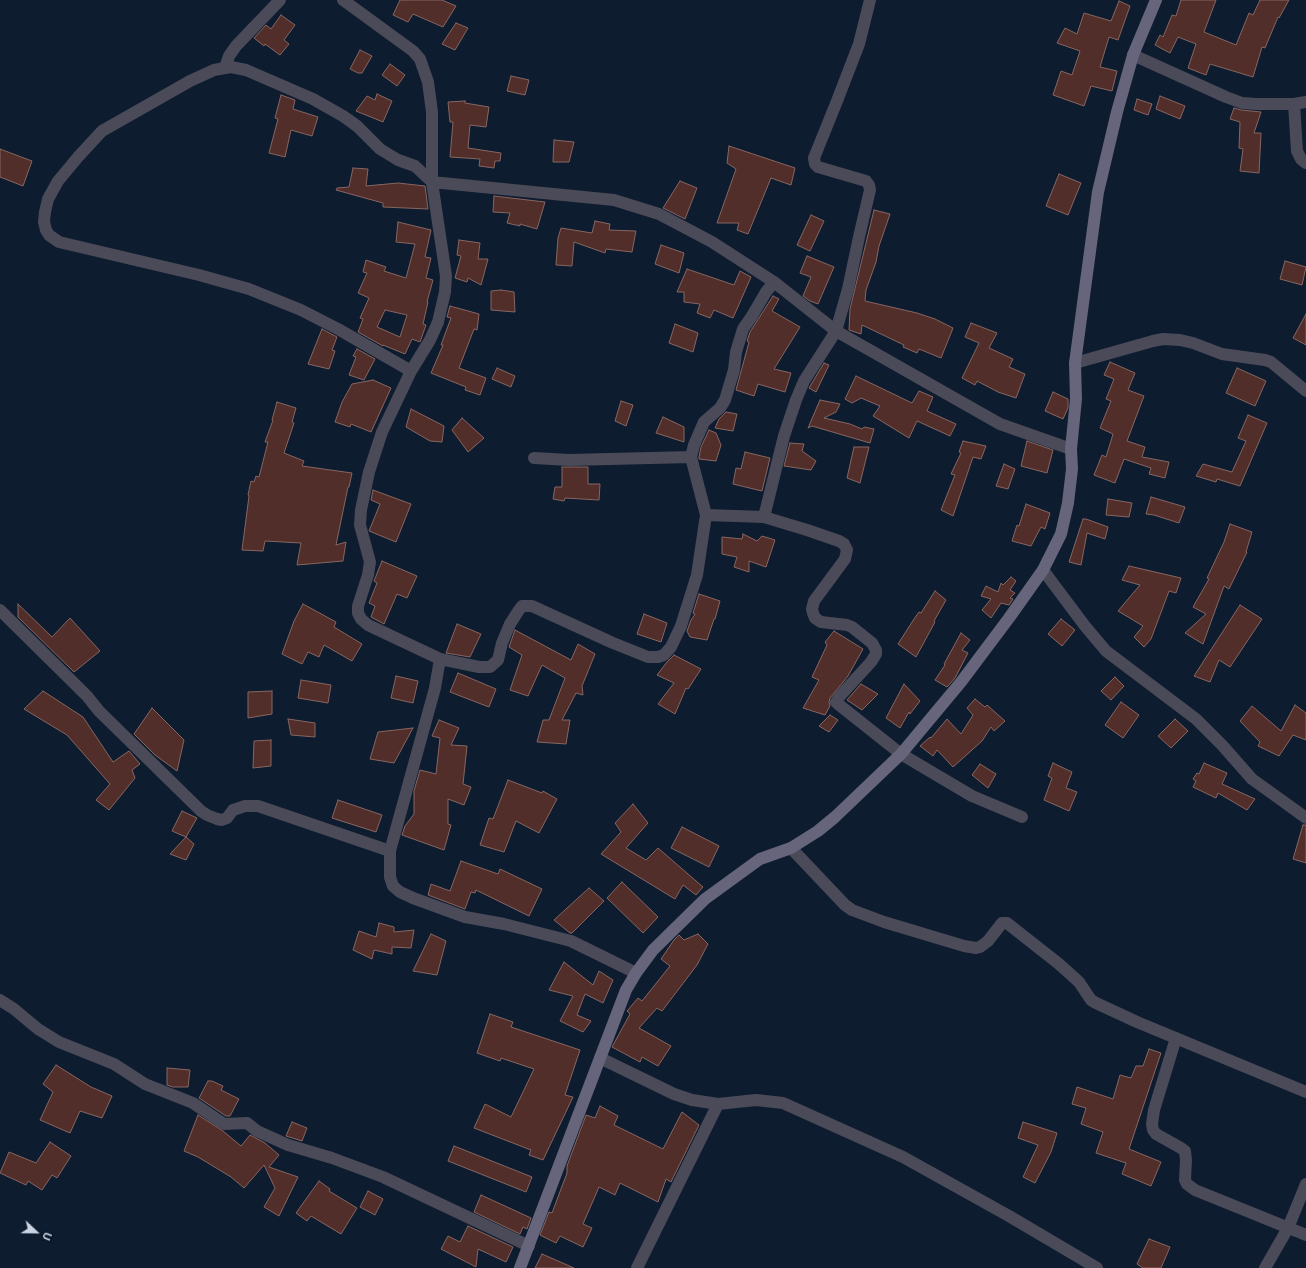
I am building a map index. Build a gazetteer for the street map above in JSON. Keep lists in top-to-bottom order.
{
  "north": "right"
}
